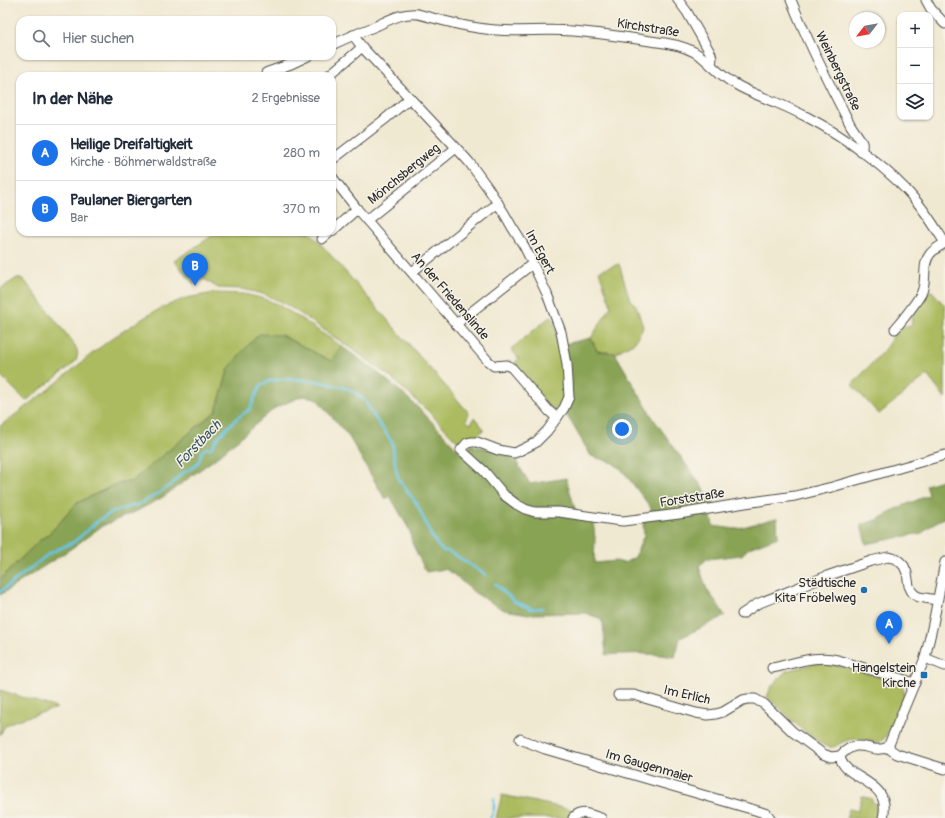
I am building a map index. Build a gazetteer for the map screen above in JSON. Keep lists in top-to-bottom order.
{
  "streets": {
    "street": [
      "Kirchstraße",
      "Weinbergstraße",
      "Mönchsbergweg",
      "Im Egert",
      "An der Friedenslinde",
      "Forststraße",
      "Im Erlich",
      "Im Gaugenmaier"
    ]
  },
  "crossings": [
    ["Kirchstraße", "Weinbergstraße"],
    ["Kirchstraße", "Im Egert"],
    ["Mönchsbergweg", "Im Egert"],
    ["Mönchsbergweg", "An der Friedenslinde"],
    ["Im Egert", "An der Friedenslinde"],
    ["Im Egert", "Forststraße"]
  ],
  "water": ["Forstbach"],
  "places": {
    "other": ["Städtische Kita Fröbelweg"],
    "transit": ["Hangelstein Kirche"]
  },
  "north": "bottom left",
  "page": {
    "map_buttons": ["+", "−"],
    "search": "Hier suchen",
    "heading": ["In der Nähe", "2 Ergebnisse"],
    "list": [
      {
        "mark": "A",
        "name": "Heilige Dreifaltigkeit",
        "note": "Kirche · Böhmerwaldstraße",
        "value": "280 m"
      },
      {
        "mark": "B",
        "name": "Paulaner Biergarten",
        "note": "Bar",
        "value": "370 m"
      }
    ],
    "pins": ["B", "A"]
  }
}
